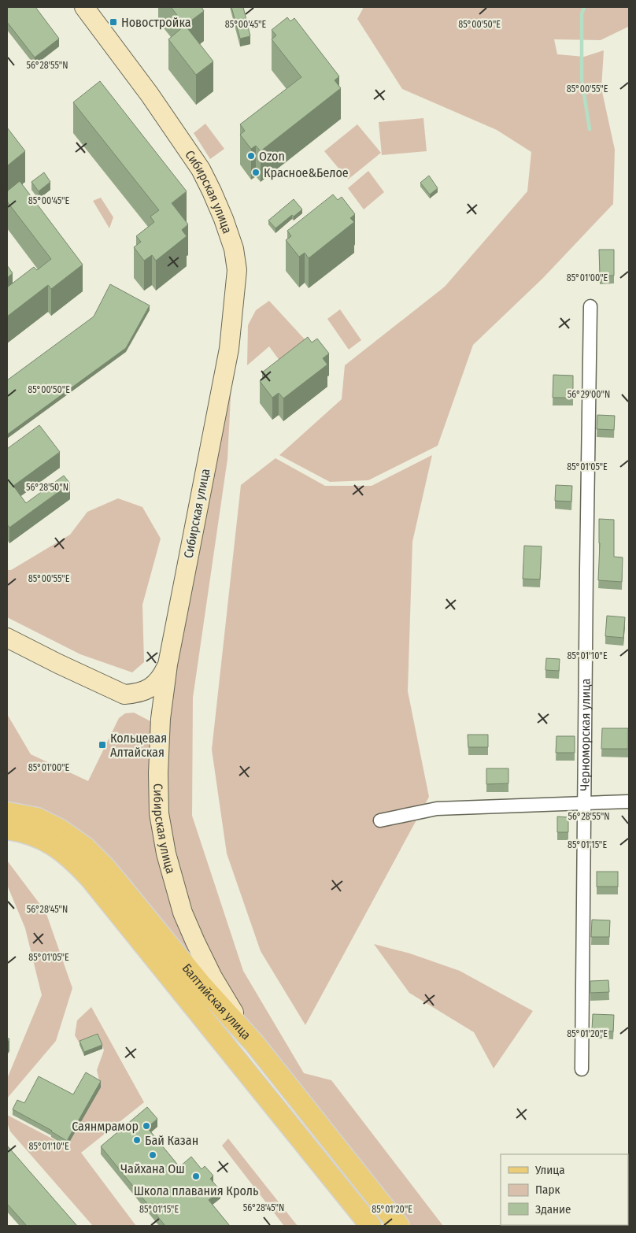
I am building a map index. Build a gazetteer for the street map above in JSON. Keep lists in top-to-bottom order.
{
  "streets": {
    "main road": ["Сибирская улица", "Балтийская улица"],
    "street": ["Черноморская улица"]
  },
  "crossings": [
    ["Сибирская улица", "Балтийская улица"]
  ],
  "places": {
    "transit": ["Новостройка", "Кольцевая Алтайская"],
    "other": [
      "Ozon",
      "Красное&Белое",
      "Саянмрамор",
      "Бай Казан",
      "Чайхана Ош",
      "Школа плавания Кроль"
    ]
  },
  "legend": ["Улица", "Парк", "Здание"],
  "coordinates": [
    "85°00'45\"E",
    "85°00'50\"E",
    "56°28'55\"N",
    "85°00'55\"E",
    "85°01'00\"E",
    "56°29'00\"N",
    "85°01'05\"E",
    "56°28'50\"N",
    "85°01'10\"E",
    "85°01'15\"E",
    "56°28'45\"N",
    "85°01'20\"E"
  ]
}
